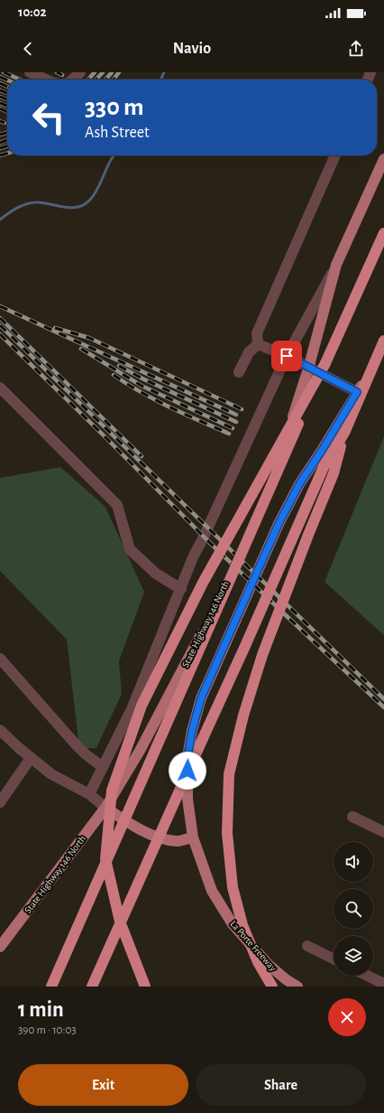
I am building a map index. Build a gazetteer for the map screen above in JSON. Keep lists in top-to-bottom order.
{
  "streets": {
    "main road": ["State Highway 146 North", "La Porte Freeway"]
  },
  "page": {
    "status": "10:02",
    "header": "Navio",
    "turn": ["330 m", "Ash Street"],
    "heading": ["1 min", "390 m · 10:03"],
    "buttons": ["Exit", "Share"]
  }
}
